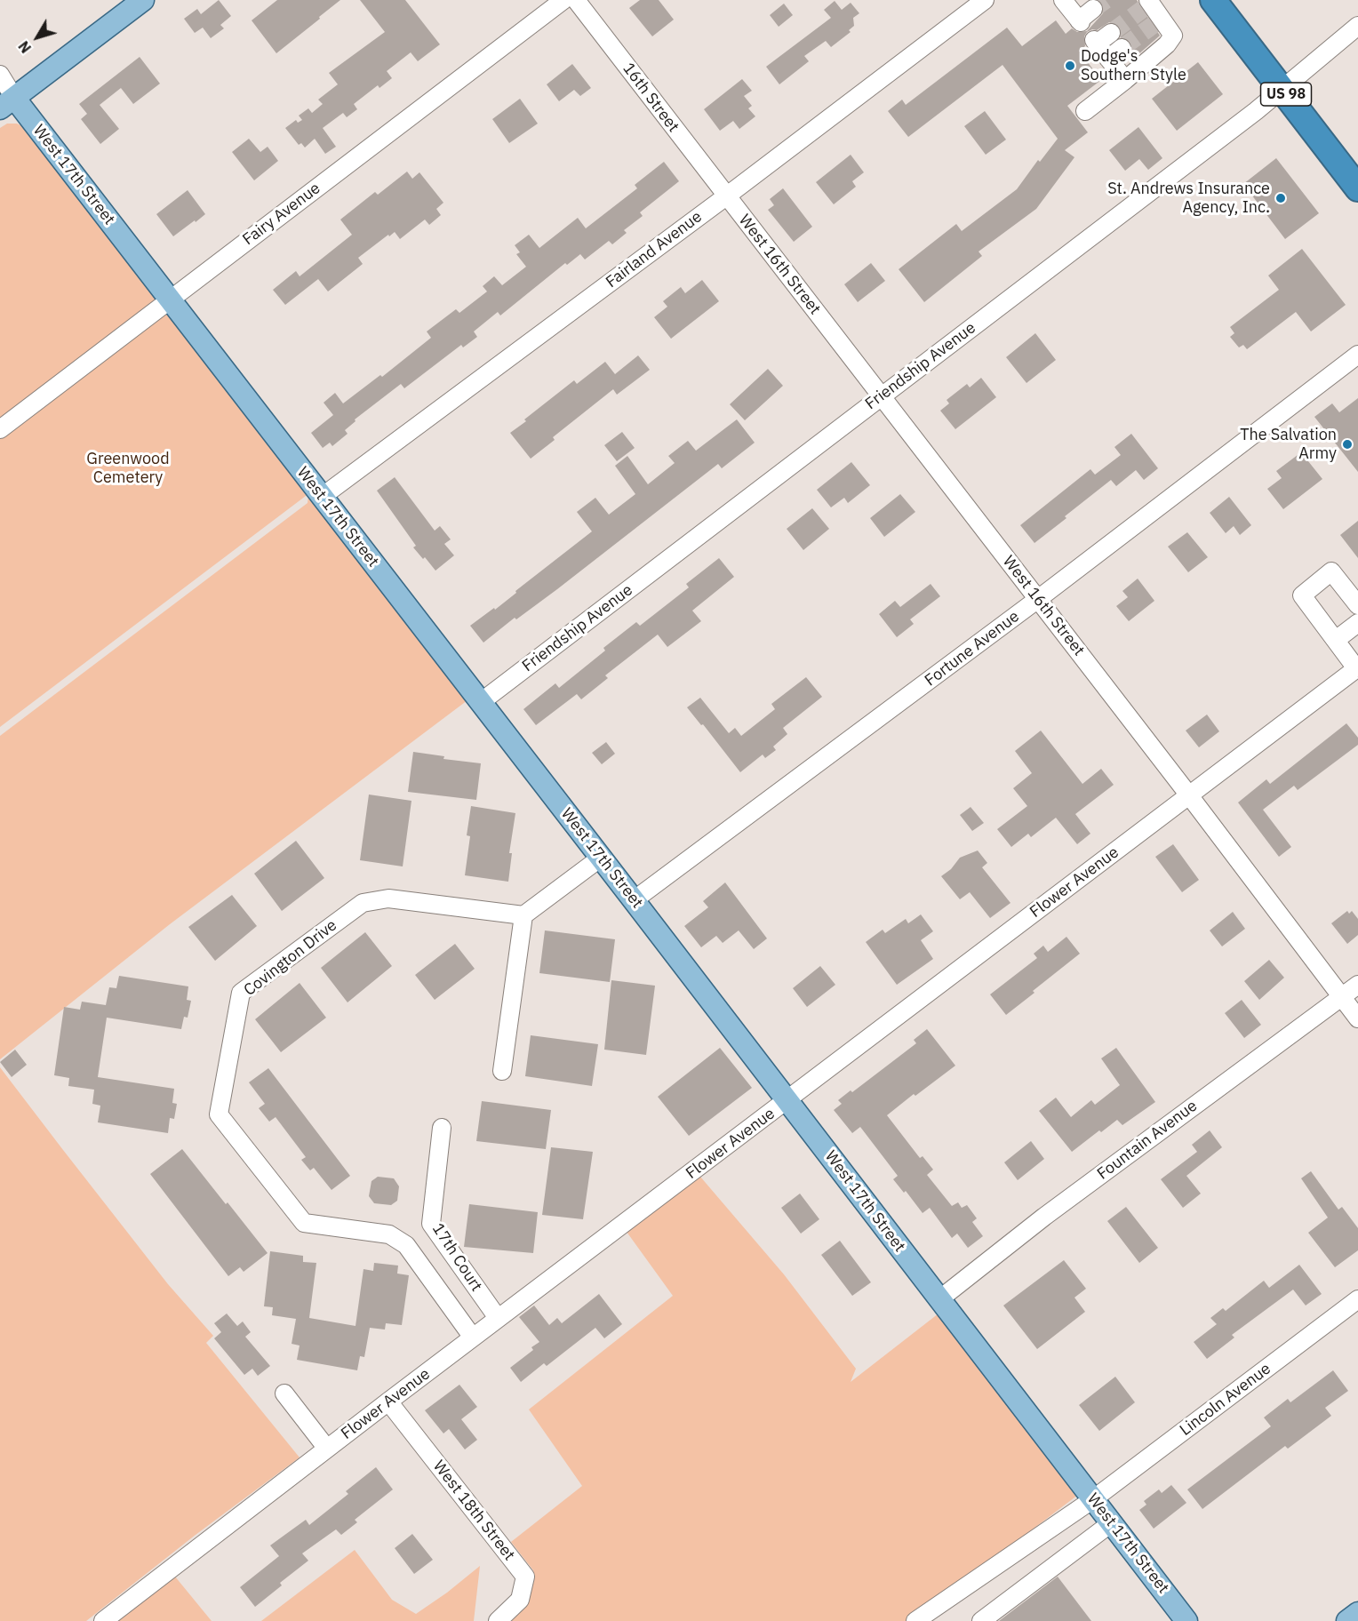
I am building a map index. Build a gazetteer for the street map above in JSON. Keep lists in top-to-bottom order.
{
  "streets": {
    "highway": ["US 98"],
    "main road": ["West 17th Street"],
    "street": [
      "16th Street",
      "Fairy Avenue",
      "Fairland Avenue",
      "West 16th Street",
      "Friendship Avenue",
      "Fortune Avenue",
      "Flower Avenue",
      "Covington Drive",
      "Fountain Avenue",
      "17th Court",
      "Lincoln Avenue",
      "West 18th Street"
    ]
  },
  "crossings": [
    ["US 98", "Friendship Avenue"],
    ["16th Street", "Fairland Avenue"],
    ["16th Street", "West 16th Street"],
    ["West 17th Street", "Fairy Avenue"],
    ["West 17th Street", "Fairland Avenue"],
    ["West 17th Street", "Friendship Avenue"],
    ["West 17th Street", "Fortune Avenue"],
    ["West 17th Street", "Flower Avenue"],
    ["West 17th Street", "Fountain Avenue"],
    ["West 17th Street", "Lincoln Avenue"],
    ["Fairland Avenue", "West 16th Street"],
    ["West 16th Street", "Friendship Avenue"],
    ["West 16th Street", "Fortune Avenue"],
    ["West 16th Street", "Flower Avenue"],
    ["West 16th Street", "Fountain Avenue"],
    ["Flower Avenue", "Covington Drive"],
    ["Flower Avenue", "17th Court"],
    ["Flower Avenue", "West 18th Street"]
  ],
  "parks": ["Greenwood Cemetery"],
  "places": ["Dodge's Southern Style", "St. Andrews Insurance Agency, Inc.", "The Salvation Army"],
  "north": "bottom left"
}
